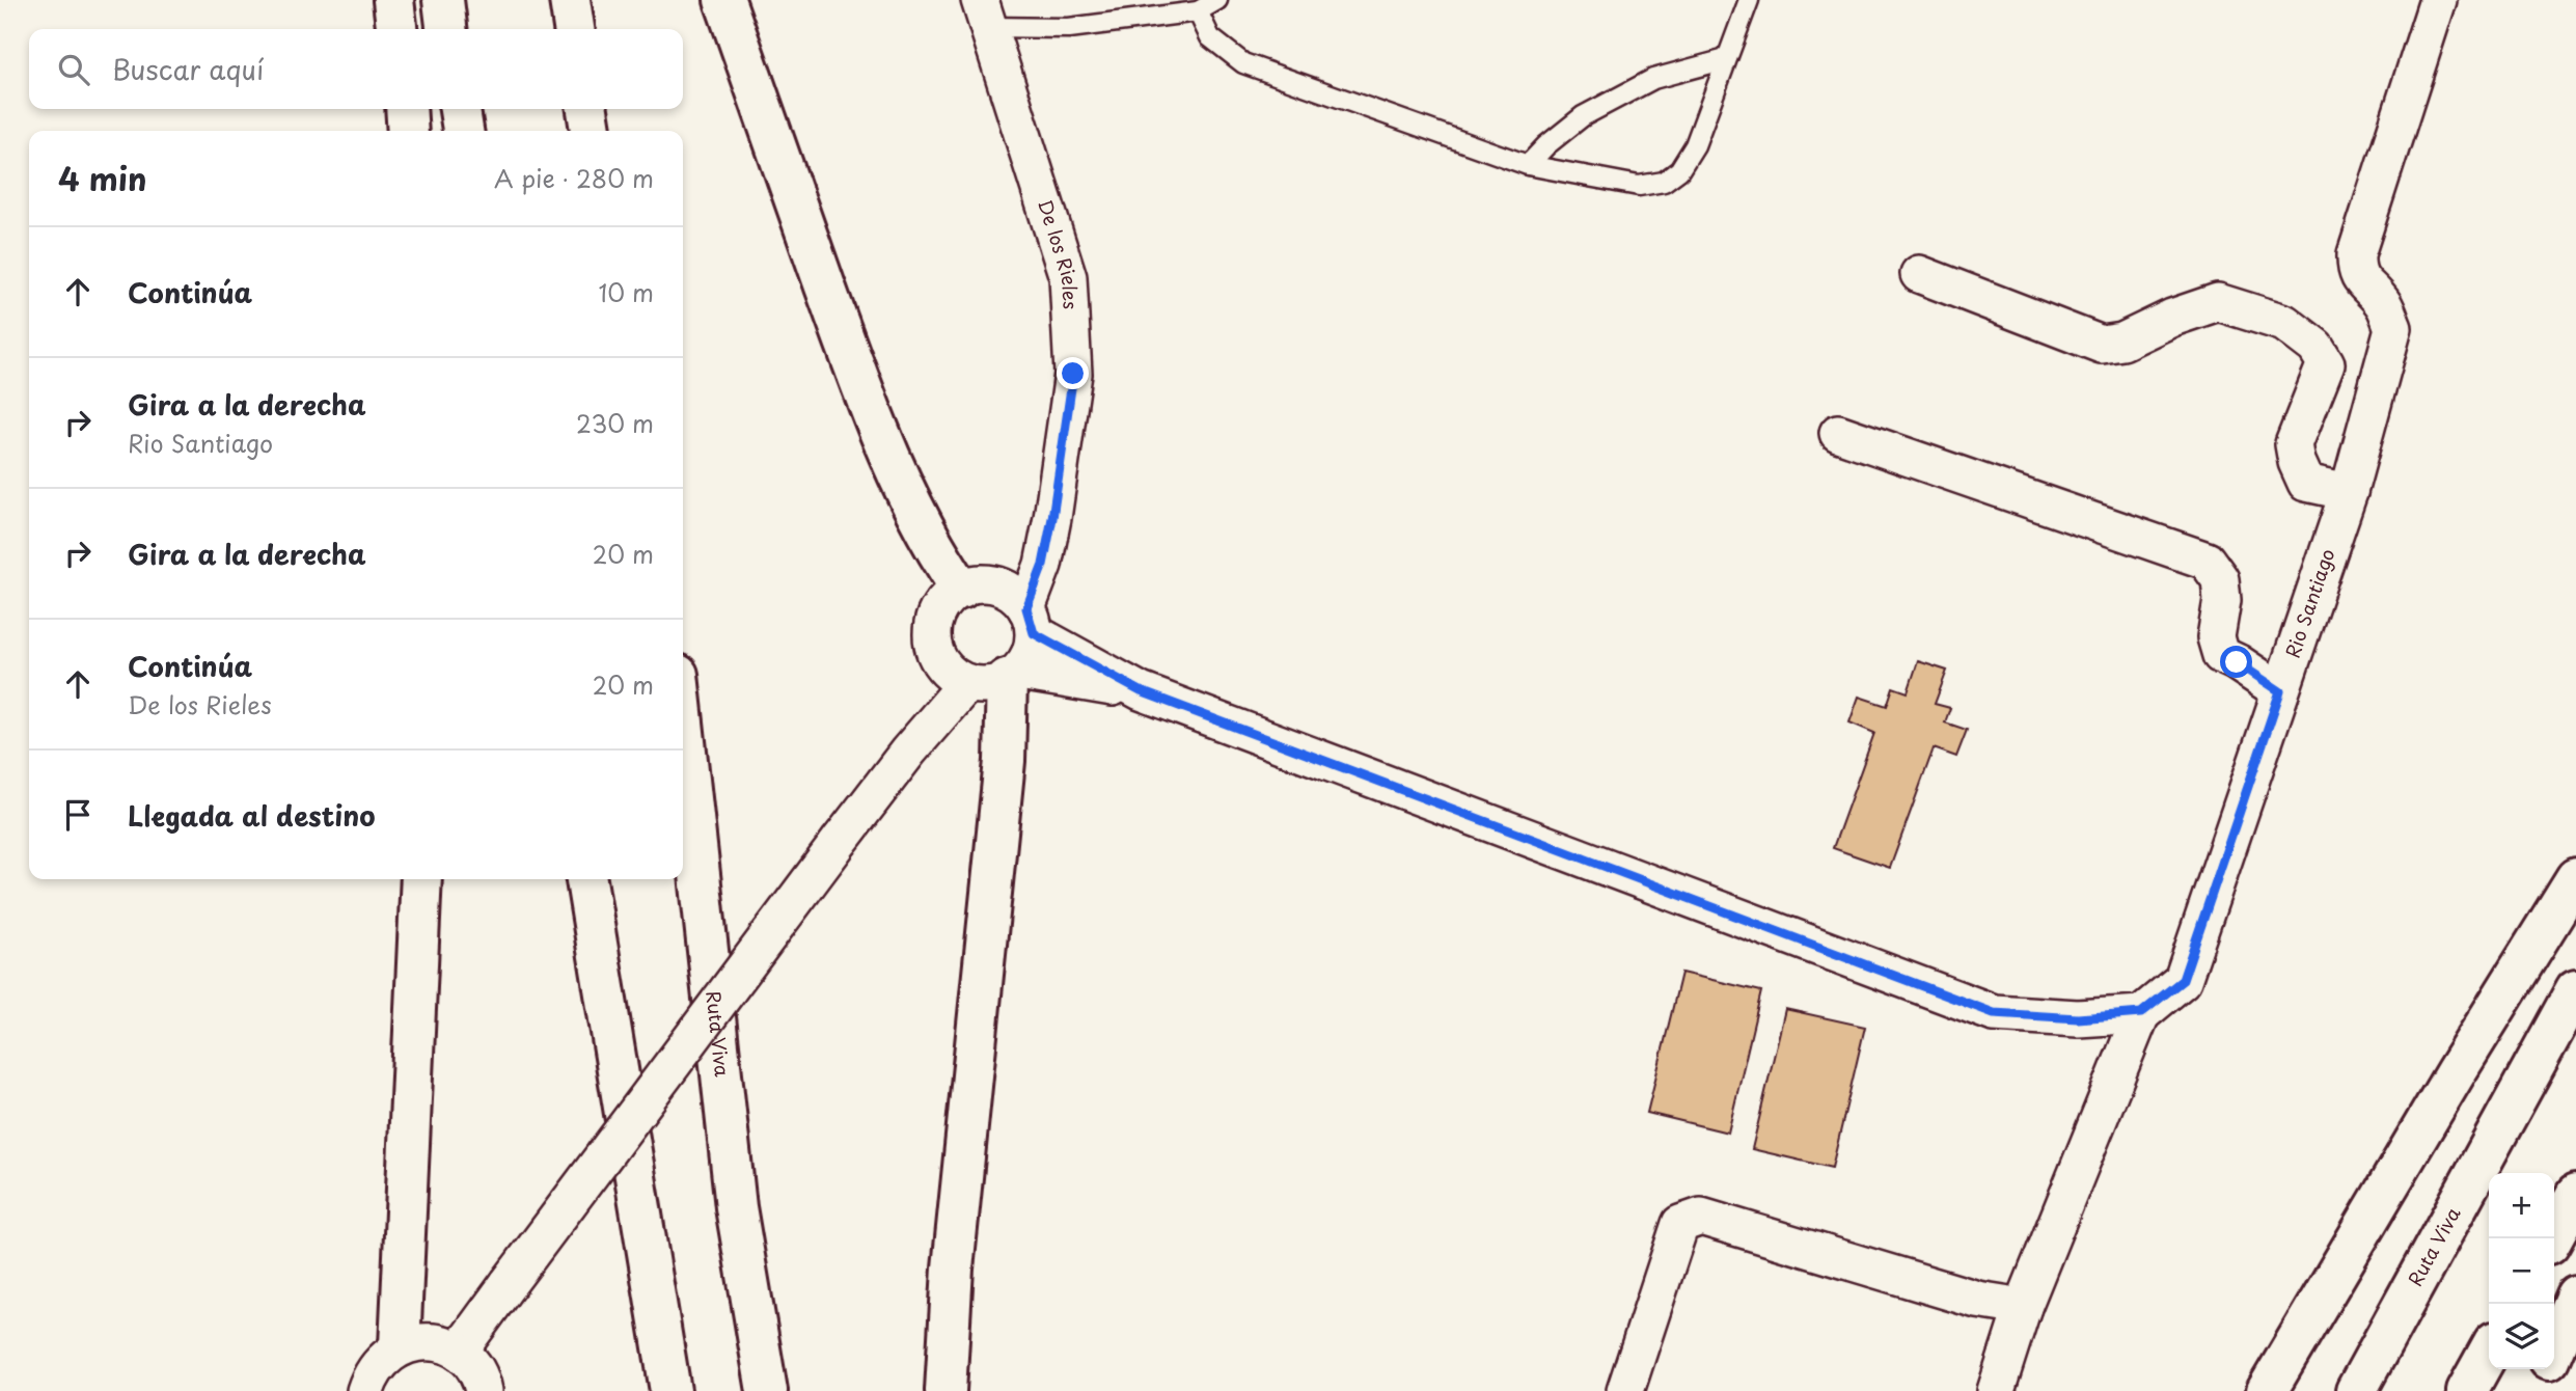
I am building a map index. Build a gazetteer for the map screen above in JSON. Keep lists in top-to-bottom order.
{
  "streets": {
    "highway": ["Ruta Viva"],
    "street": ["De los Rieles", "Rio Santiago"]
  },
  "page": {
    "search": "Buscar aquí",
    "heading": ["4 min", "A pie · 280 m"],
    "list": [
      ["Continúa", "10 m"],
      ["Gira a la derecha", "Rio Santiago", "230 m"],
      ["Gira a la derecha", "20 m"],
      ["Continúa", "De los Rieles", "20 m"],
      "Llegada al destino"
    ],
    "map_buttons": ["+", "−"]
  }
}
